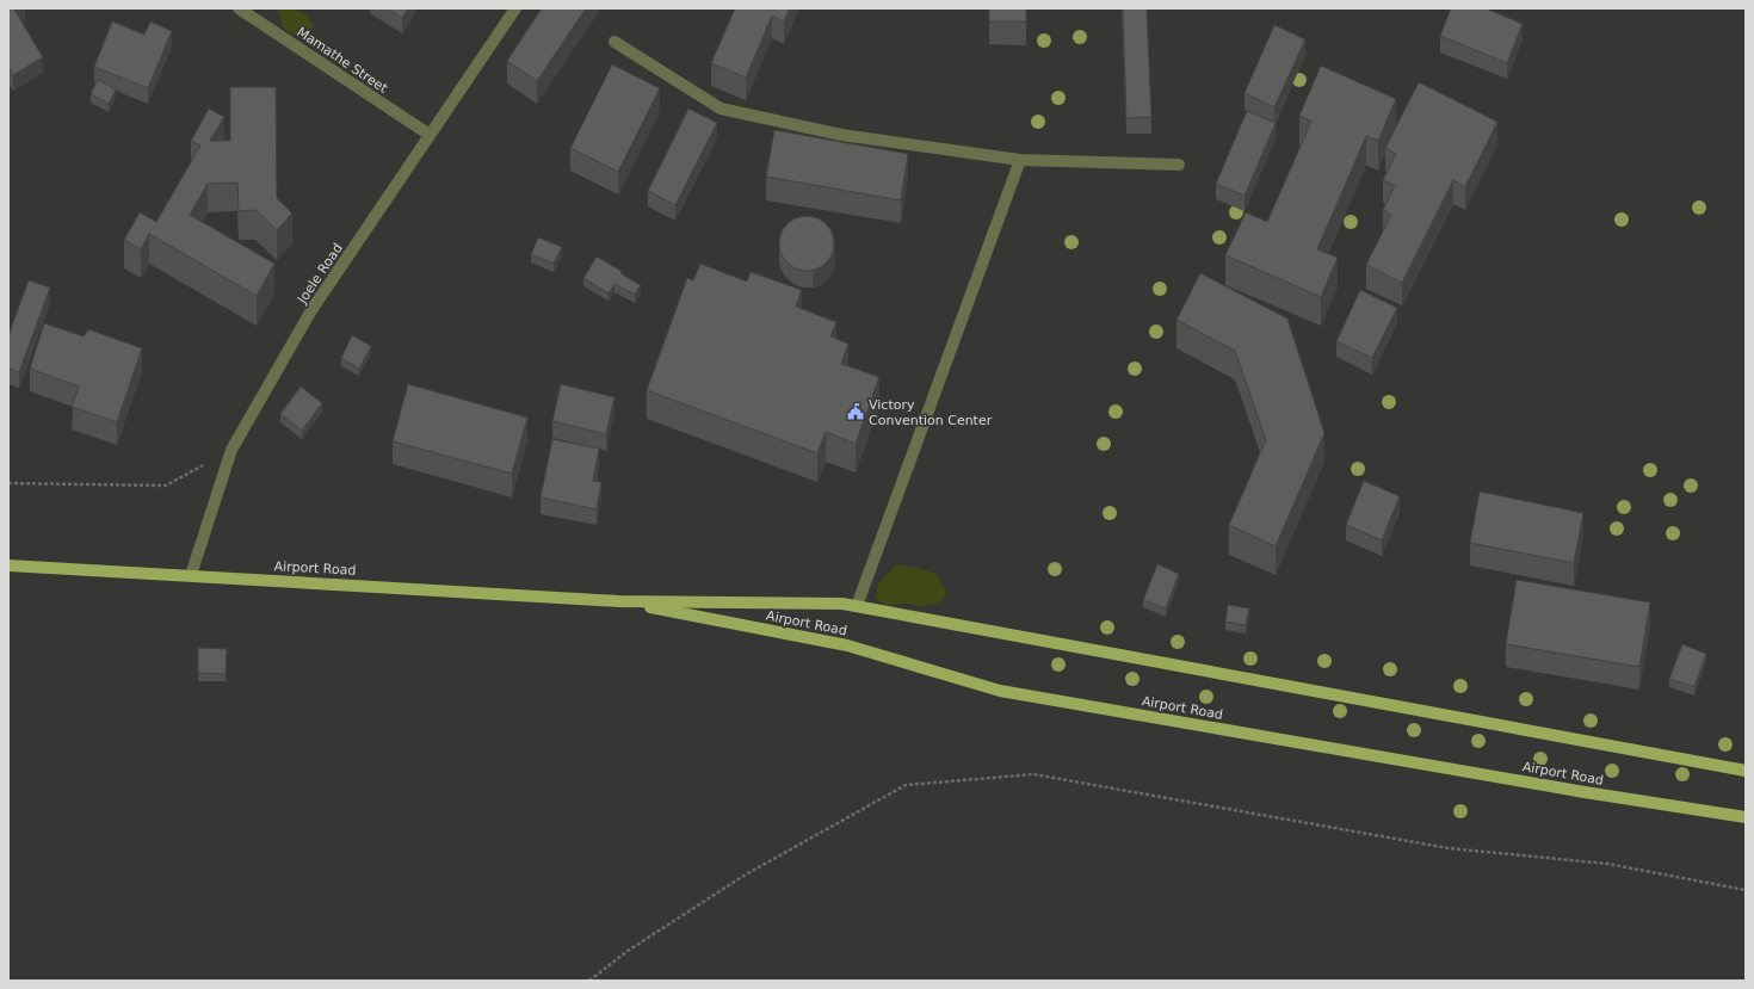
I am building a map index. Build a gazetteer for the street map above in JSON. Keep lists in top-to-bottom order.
{
  "streets": {
    "main road": ["Airport Road"],
    "street": ["Mamathe Street", "Joele Road"]
  },
  "crossings": [
    ["Mamathe Street", "Joele Road"],
    ["Joele Road", "Airport Road"]
  ],
  "places": {
    "public building": ["Victory Convention Center"]
  }
}
